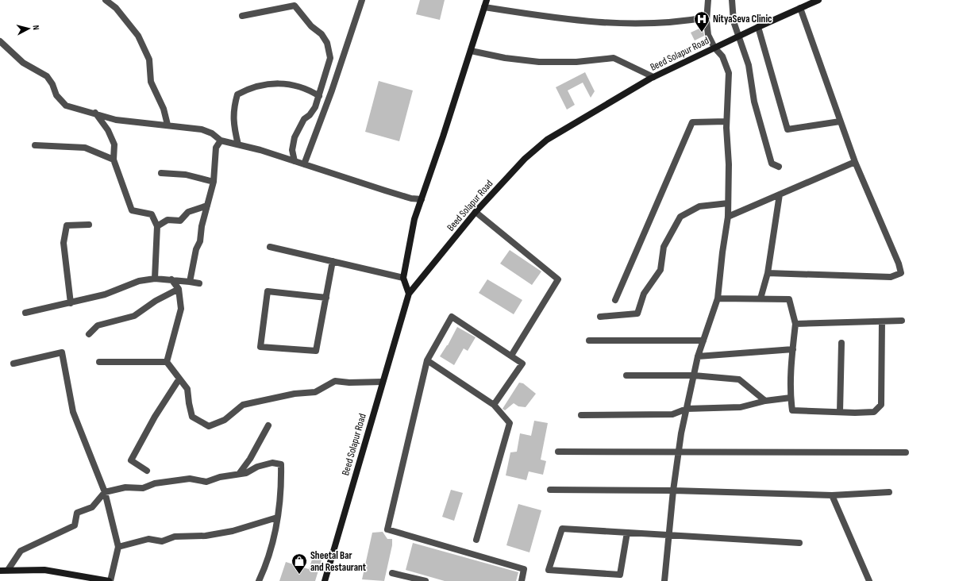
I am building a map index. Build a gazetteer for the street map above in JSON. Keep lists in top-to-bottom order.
{
  "streets": {
    "main road": ["Beed Solapur Road"]
  },
  "places": {
    "hospital": ["NityaSeva Clinic"],
    "shop": ["Sheetal Bar and Restaurant"]
  },
  "north": "right"
}
